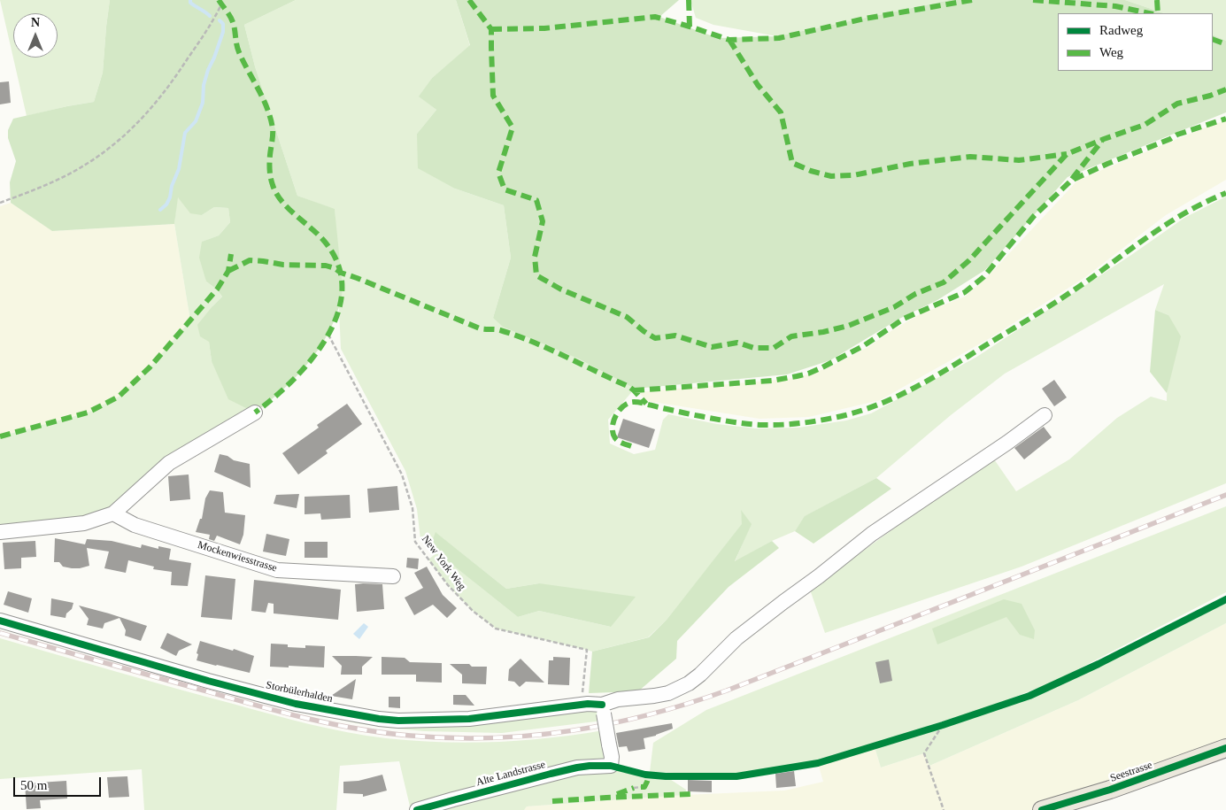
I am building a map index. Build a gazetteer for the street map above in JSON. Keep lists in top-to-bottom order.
{
  "streets": {
    "main road": ["Seestrasse"],
    "street": ["Mockenwiesstrasse", "Storbülerhalden", "Alte Landstrasse"],
    "path": ["New York Weg"]
  },
  "crossings": [
    ["New York Weg", "Storbülerhalden"],
    ["New York Weg", "Alte Landstrasse"],
    ["Storbülerhalden", "Alte Landstrasse"]
  ],
  "legend": ["Radweg", "Weg"],
  "scale_bar": "50 m",
  "north": "top"
}
